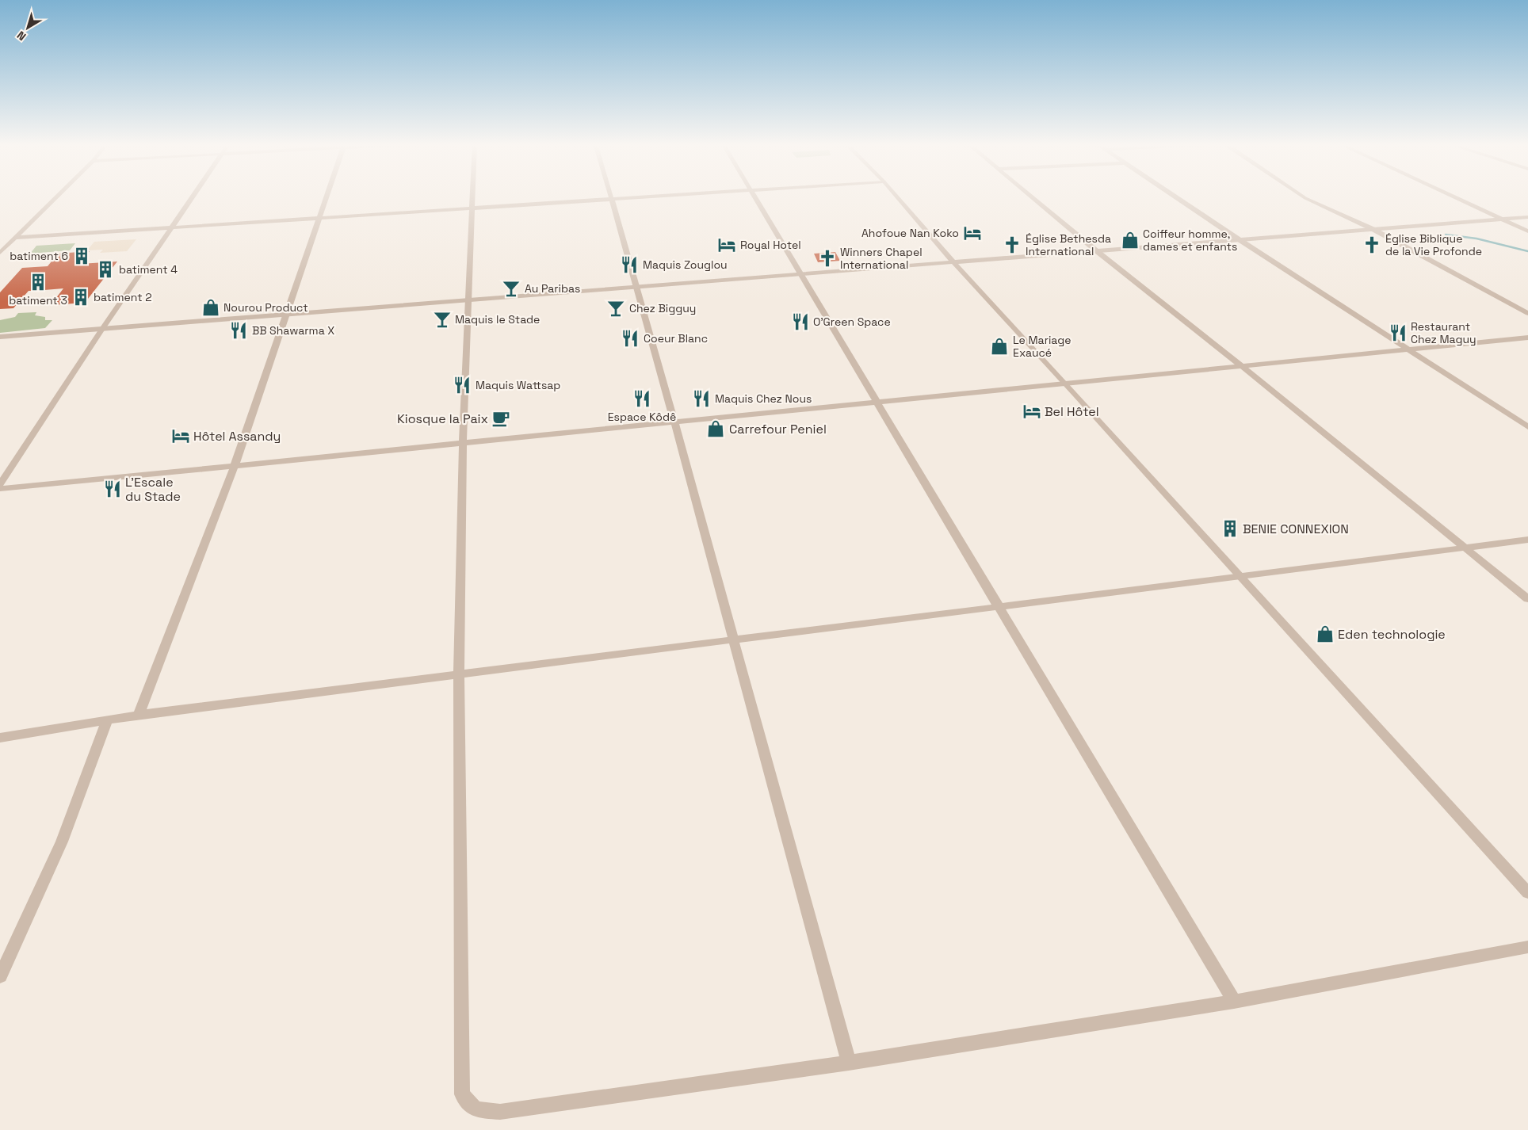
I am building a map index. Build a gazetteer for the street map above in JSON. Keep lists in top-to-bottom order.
{
  "places": {
    "hotel": [
      "Ahofoue Nan Koko",
      "Royal Hotel",
      "Bel Hôtel",
      "Hôtel Assandy"
    ],
    "shop": [
      "Coiffeur homme, dames et enfants",
      "Nourou Product",
      "Le Mariage Exaucé",
      "Carrefour Peniel",
      "Eden technologie"
    ],
    "church": ["Église Bethesda International", "Église Biblique de la Vie Profonde", "Winners Chapel International"],
    "building": [
      "batiment 6",
      "batiment 4",
      "batiment 3",
      "batiment 2",
      "BENIE CONNEXION"
    ],
    "restaurant": [
      "Maquis Zouglou",
      "O'Green Space",
      "BB Shawarma X",
      "Restaurant Chez Maguy",
      "Coeur Blanc",
      "Maquis Wattsap",
      "Espace Kôdê",
      "Maquis Chez Nous",
      "L'Escale du Stade"
    ],
    "bar": ["Au Paribas", "Chez Bigguy", "Maquis le Stade"],
    "cafe": ["Kiosque la Paix"]
  },
  "north": "bottom left"
}
